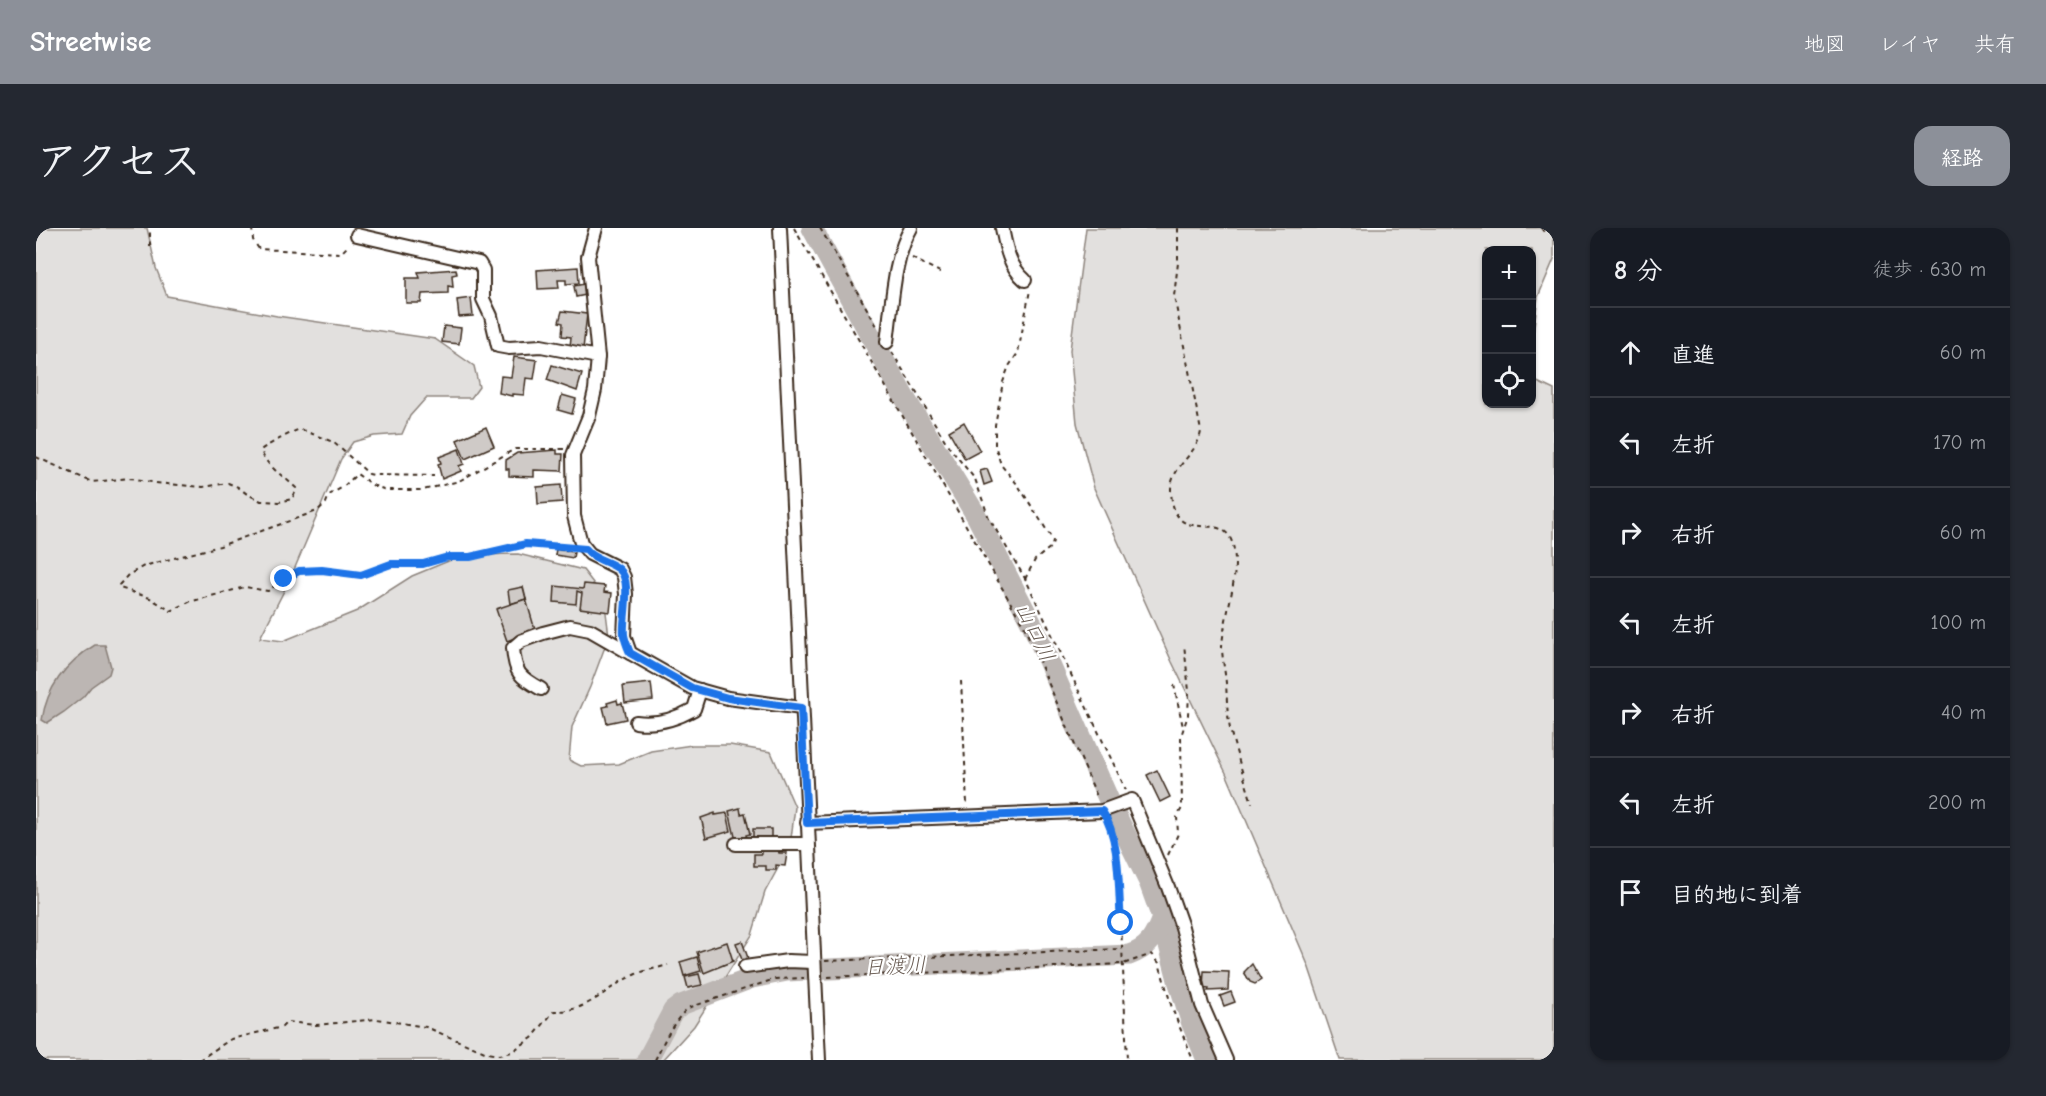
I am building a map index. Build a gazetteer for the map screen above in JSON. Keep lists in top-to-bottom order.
{
  "water": ["山口川", "日渡川"],
  "page": {
    "header": "Streetwise",
    "nav": ["地図", "レイヤ", "共有"],
    "title": "アクセス",
    "buttons": "経路",
    "heading": ["8 分", "徒歩 · 630 m"],
    "map_buttons": ["+", "−"],
    "list": [
      ["直進", "60 m"],
      ["左折", "170 m"],
      ["右折", "60 m"],
      ["左折", "100 m"],
      ["右折", "40 m"],
      ["左折", "200 m"],
      "目的地に到着"
    ]
  }
}
